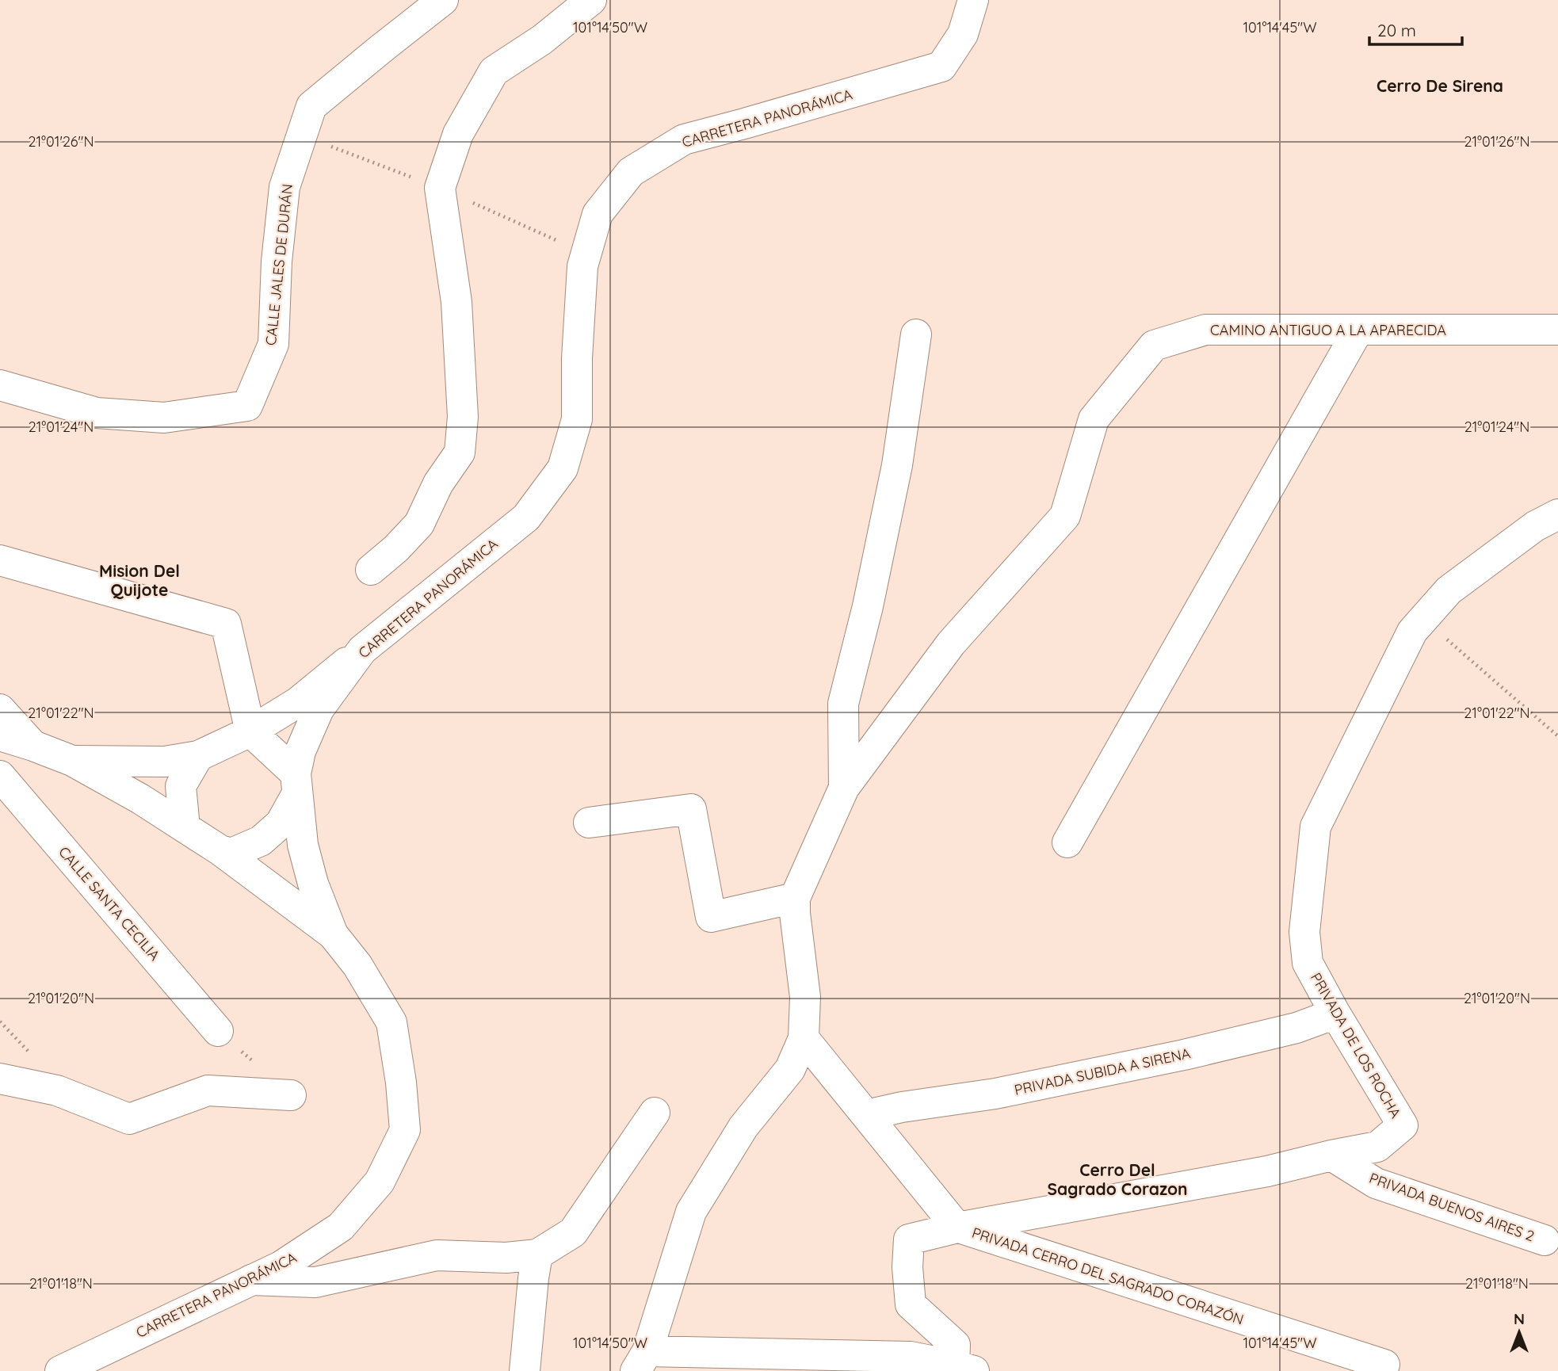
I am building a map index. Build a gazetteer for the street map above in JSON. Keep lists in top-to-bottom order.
{
  "streets": {
    "street": [
      "CARRETERA PANORÁMICA",
      "CALLE JALES DE DURÁN",
      "CAMINO ANTIGUO A LA APARECIDA",
      "CALLE SANTA CECILIA",
      "PRIVADA DE LOS ROCHA",
      "PRIVADA SUBIDA A SIRENA",
      "PRIVADA BUENOS AIRES 2",
      "PRIVADA CERRO DEL SAGRADO CORAZÓN"
    ]
  },
  "crossings": [
    ["PRIVADA DE LOS ROCHA", "PRIVADA SUBIDA A SIRENA"],
    ["PRIVADA DE LOS ROCHA", "PRIVADA BUENOS AIRES 2"]
  ],
  "districts": ["Cerro De Sirena", "Mision Del Quijote", "Cerro Del Sagrado Corazon"],
  "scale_bar": "20 m",
  "north": "top",
  "coordinates": [
    "101°14'50\"W",
    "101°14'45\"W",
    "21°01'26\"N",
    "21°01'24\"N",
    "21°01'22\"N",
    "21°01'20\"N",
    "21°01'18\"N"
  ]
}
